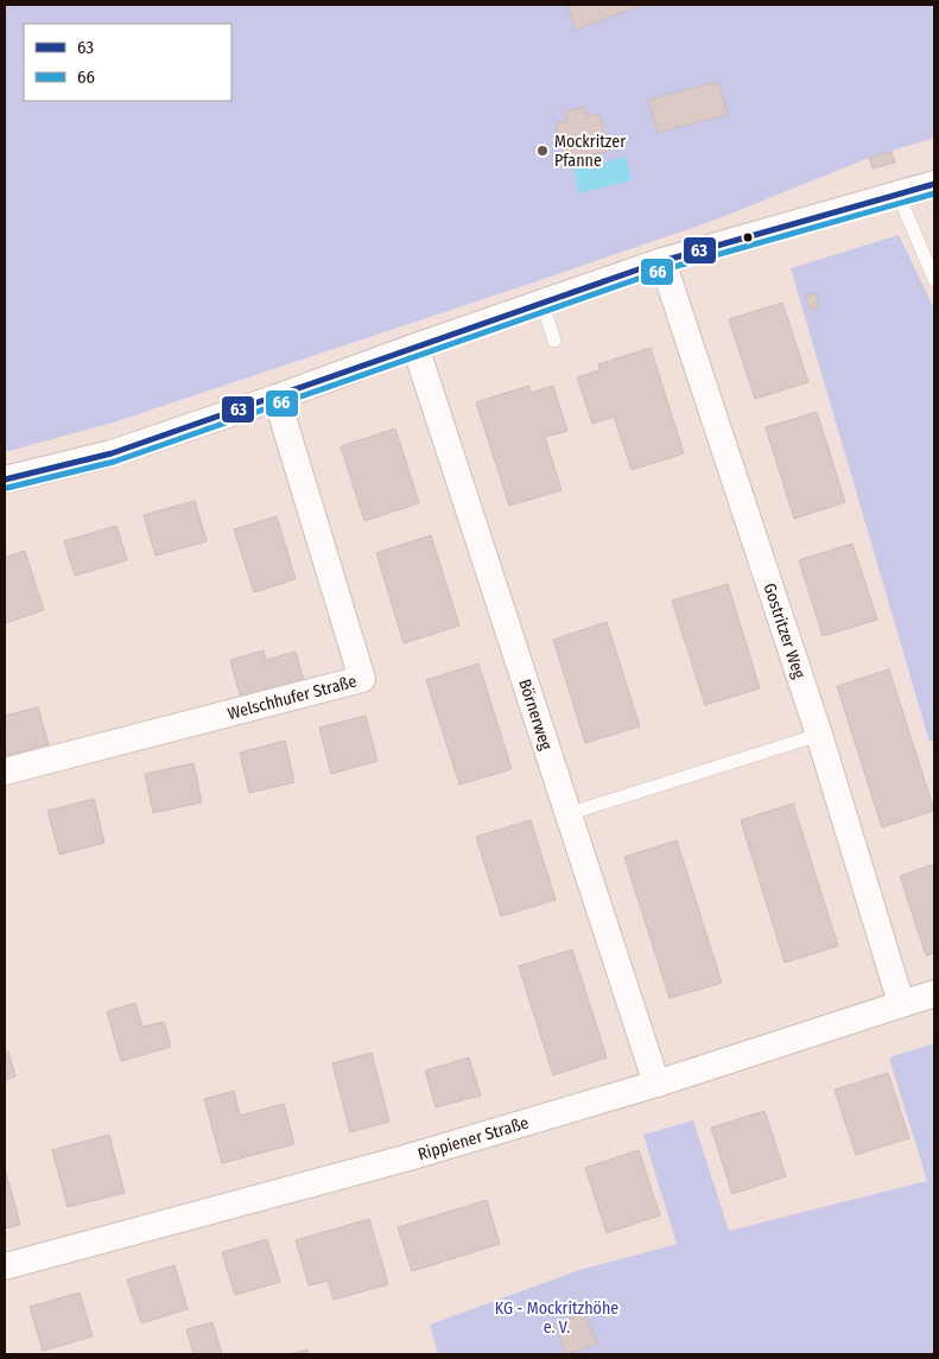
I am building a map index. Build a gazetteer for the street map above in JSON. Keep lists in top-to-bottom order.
{
  "streets": {
    "street": [
      "Gostritzer Weg",
      "Welschhufer Straße",
      "Börnerweg",
      "Rippiener Straße"
    ]
  },
  "crossings": [
    ["Gostritzer Weg", "Rippiener Straße"],
    ["Börnerweg", "Rippiener Straße"]
  ],
  "parks": ["KG - Mockritzhöhe e. V."],
  "places": ["Mockritzer Pfanne"],
  "lines": ["transit line 63", "transit line 66"],
  "legend": ["63", "66"]
}
